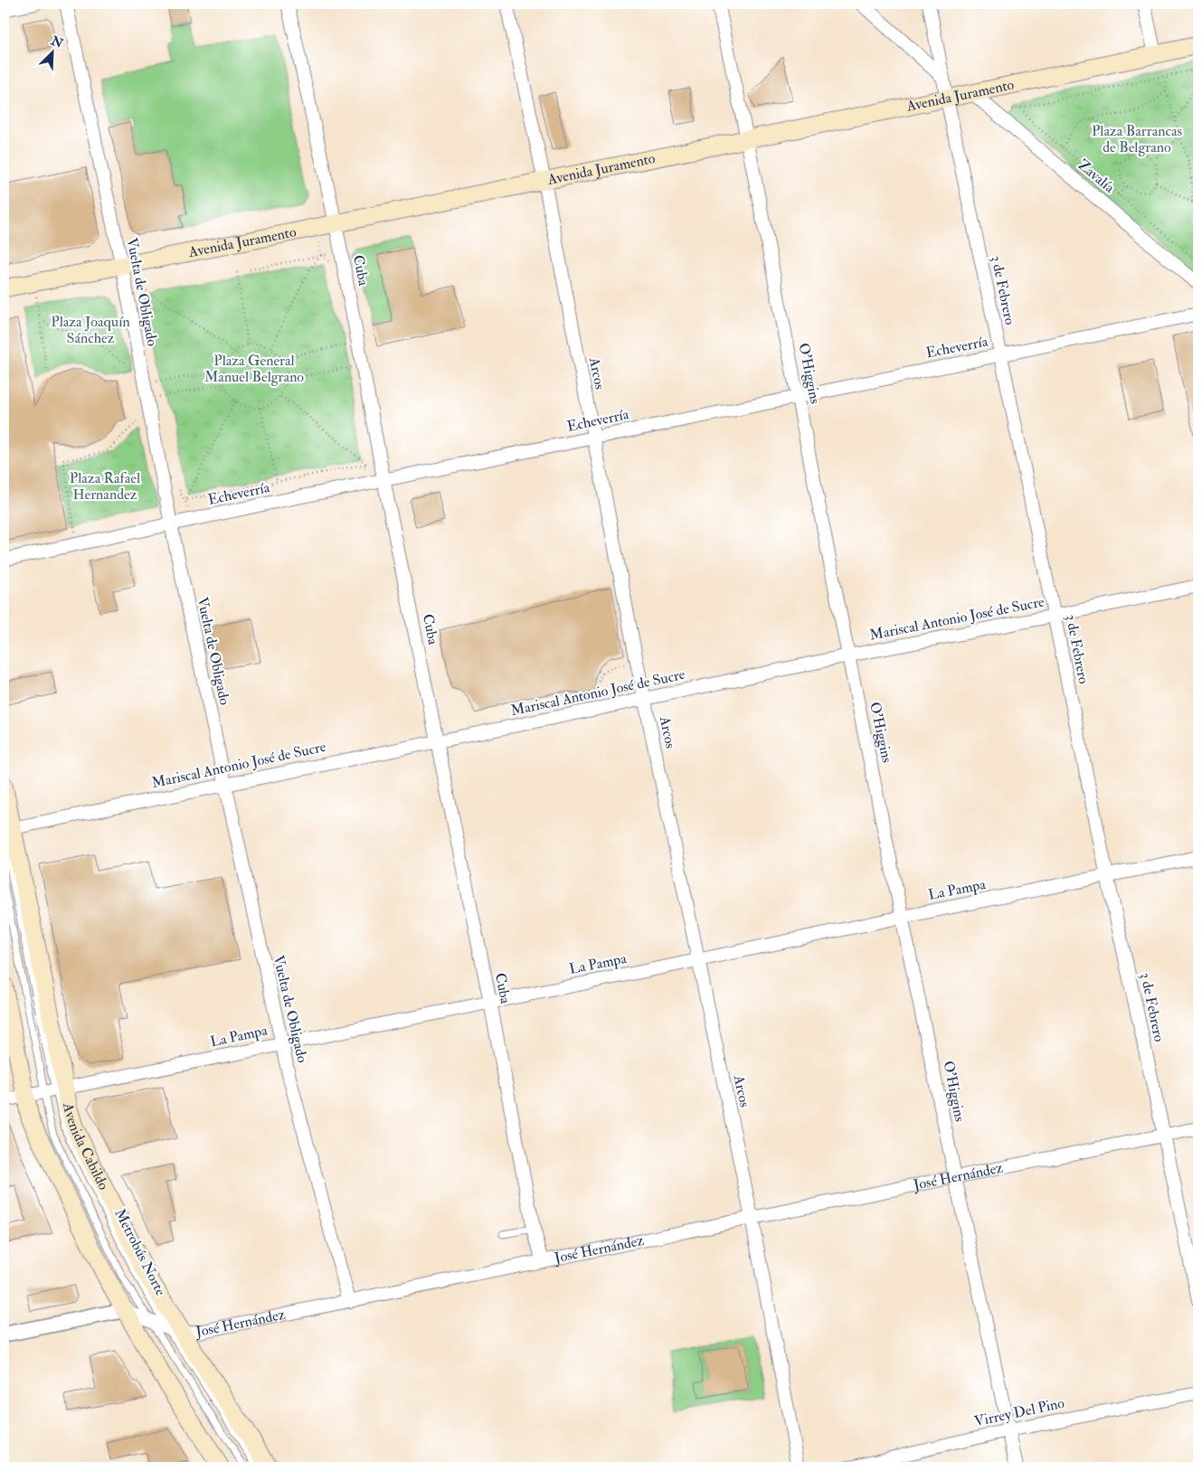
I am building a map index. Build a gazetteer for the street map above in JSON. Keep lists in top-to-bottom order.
{
  "streets": {
    "main road": ["Avenida Juramento", "Avenida Cabildo"],
    "street": [
      "Zavalía",
      "Cuba",
      "3 de Febrero",
      "Vuelta de Obligado",
      "Echeverría",
      "Arcos",
      "O'Higgins",
      "Mariscal Antonio José de Sucre",
      "La Pampa",
      "José Hernández",
      "Virrey Del Pino"
    ],
    "lane": ["Metrobús Norte"]
  },
  "crossings": [
    ["Avenida Juramento", "Zavalía"],
    ["Avenida Juramento", "Cuba"],
    ["Avenida Juramento", "3 de Febrero"],
    ["Avenida Juramento", "Vuelta de Obligado"],
    ["Avenida Juramento", "Arcos"],
    ["Avenida Juramento", "O'Higgins"],
    ["Cuba", "Echeverría"],
    ["Cuba", "Mariscal Antonio José de Sucre"],
    ["Cuba", "La Pampa"],
    ["Cuba", "José Hernández"],
    ["3 de Febrero", "Echeverría"],
    ["3 de Febrero", "Mariscal Antonio José de Sucre"],
    ["3 de Febrero", "La Pampa"],
    ["3 de Febrero", "José Hernández"],
    ["Vuelta de Obligado", "Echeverría"],
    ["Vuelta de Obligado", "Mariscal Antonio José de Sucre"],
    ["Vuelta de Obligado", "La Pampa"],
    ["Vuelta de Obligado", "José Hernández"],
    ["Echeverría", "Arcos"],
    ["Echeverría", "O'Higgins"],
    ["Arcos", "Mariscal Antonio José de Sucre"],
    ["Arcos", "La Pampa"],
    ["Arcos", "José Hernández"],
    ["O'Higgins", "Mariscal Antonio José de Sucre"],
    ["O'Higgins", "La Pampa"],
    ["O'Higgins", "José Hernández"],
    ["O'Higgins", "Virrey Del Pino"],
    ["Mariscal Antonio José de Sucre", "Avenida Cabildo"],
    ["La Pampa", "Avenida Cabildo"],
    ["La Pampa", "Metrobús Norte"],
    ["Avenida Cabildo", "José Hernández"],
    ["Avenida Cabildo", "Metrobús Norte"],
    ["José Hernández", "Metrobús Norte"]
  ],
  "parks": [
    "Plaza Barrancas de Belgrano",
    "Plaza Joaquín Sánchez",
    "Plaza General Manuel Belgrano",
    "Plaza Rafael Hernandez"
  ],
  "north": "top right"
}
